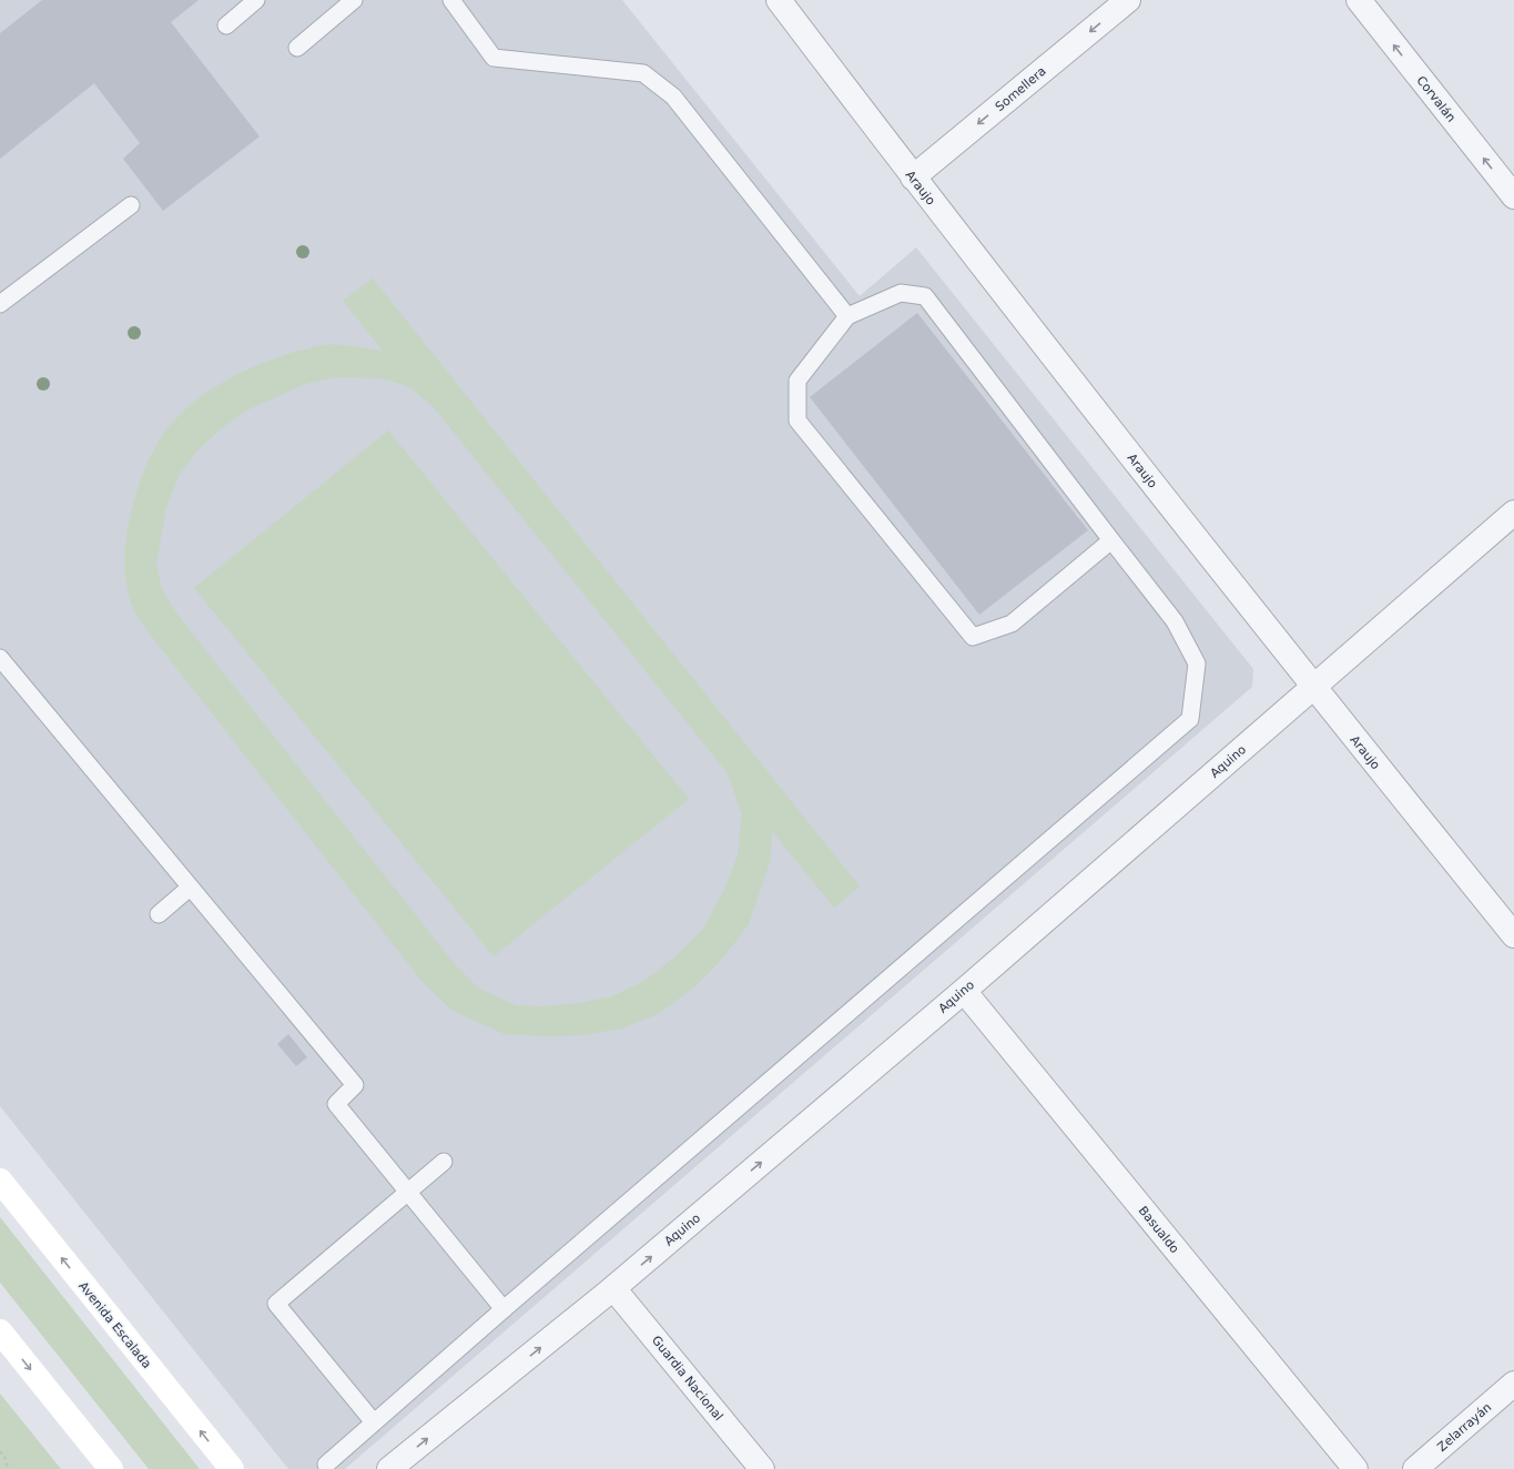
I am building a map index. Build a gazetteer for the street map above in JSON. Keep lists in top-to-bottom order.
{
  "streets": {
    "main road": ["Avenida Escalada"],
    "street": [
      "Somellera",
      "Corvalán",
      "Araujo",
      "Aquino",
      "Basualdo",
      "Guardia Nacional",
      "Zelarrayán"
    ]
  },
  "crossings": [
    ["Somellera", "Araujo"],
    ["Araujo", "Aquino"],
    ["Aquino", "Basualdo"],
    ["Aquino", "Guardia Nacional"]
  ],
  "one_way": ["Somellera", "Corvalán", "Aquino"]
}
